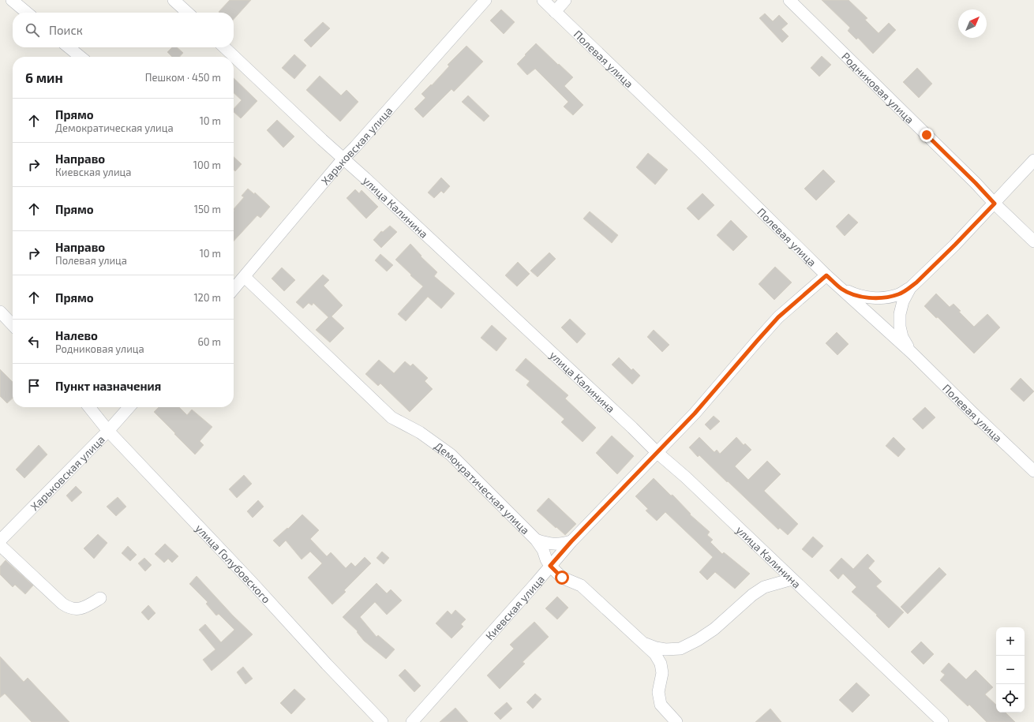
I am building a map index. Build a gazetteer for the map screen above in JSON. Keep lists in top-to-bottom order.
{
  "streets": {
    "street": [
      "Полевая улица",
      "Родниковая улица",
      "Харьковская улица",
      "улица Калинина",
      "Демократическая улица",
      "улица Голубовского",
      "Киевская улица"
    ]
  },
  "crossings": [
    ["Полевая улица", "Киевская улица"],
    ["Харьковская улица", "улица Калинина"],
    ["Харьковская улица", "Демократическая улица"],
    ["Харьковская улица", "улица Голубовского"],
    ["улица Калинина", "Киевская улица"],
    ["Демократическая улица", "Киевская улица"]
  ],
  "north": "top right",
  "page": {
    "search": "Поиск",
    "heading": ["6 мин", "Пешком · 450 m"],
    "list": [
      ["Прямо", "Демократическая улица", "10 m"],
      ["Направо", "Киевская улица", "100 m"],
      ["Прямо", "150 m"],
      ["Направо", "Полевая улица", "10 m"],
      ["Прямо", "120 m"],
      ["Налево", "Родниковая улица", "60 m"],
      "Пункт назначения"
    ],
    "map_buttons": ["+", "−"]
  }
}
